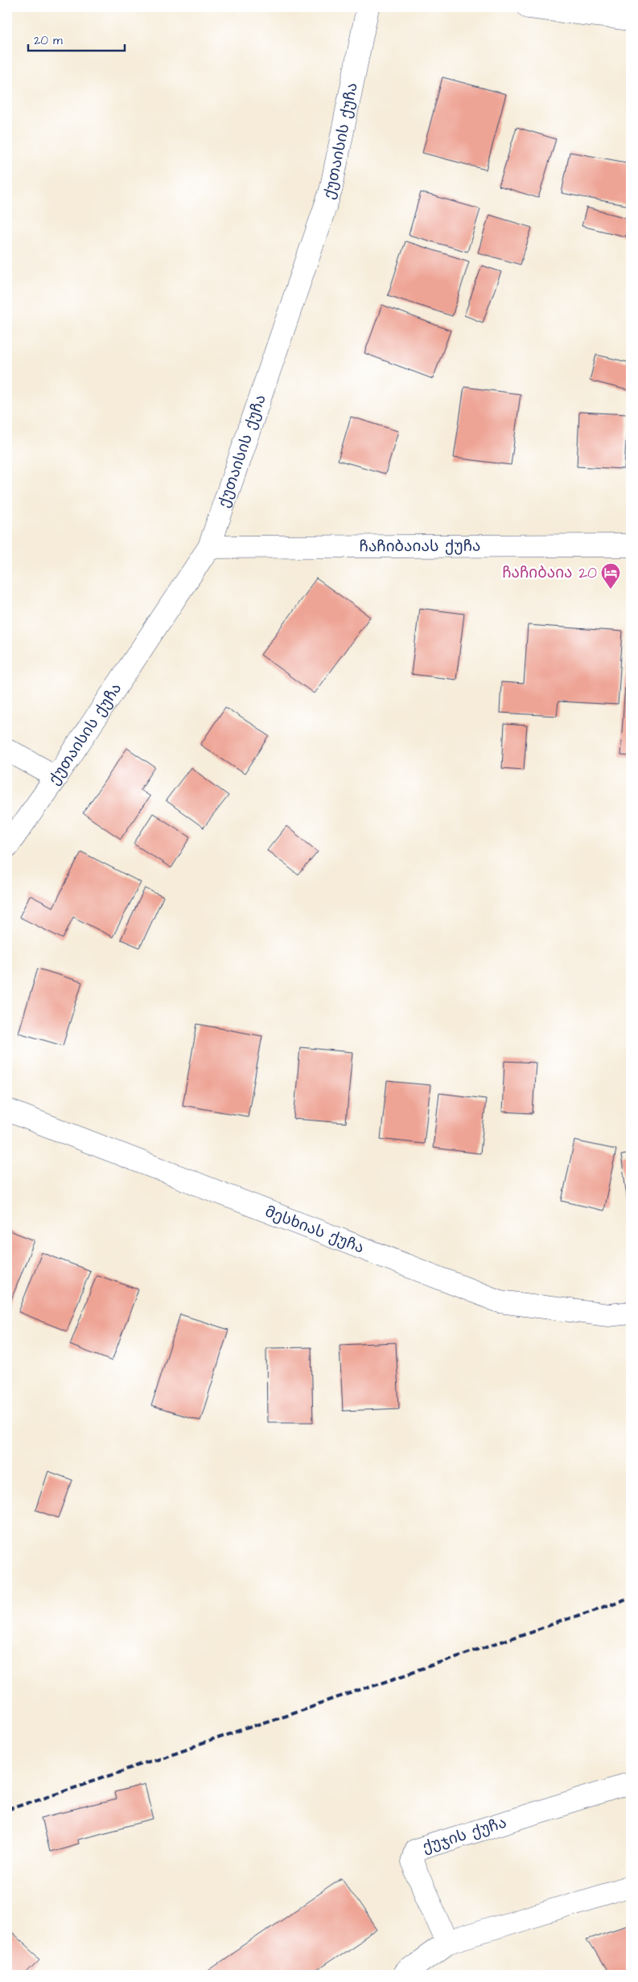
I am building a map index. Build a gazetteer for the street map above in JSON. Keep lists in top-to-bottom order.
{
  "streets": {
    "street": [
      "ქუთაისის ქუჩა",
      "ჩაჩიბაიას ქუჩა",
      "მესხიას ქუჩა",
      "ქუჯის ქუჩა"
    ]
  },
  "crossings": [
    ["ქუთაისის ქუჩა", "ჩაჩიბაიას ქუჩა"]
  ],
  "places": {
    "hotel": ["ჩაჩიბაია 20"]
  },
  "scale_bar": "20 m"
}
